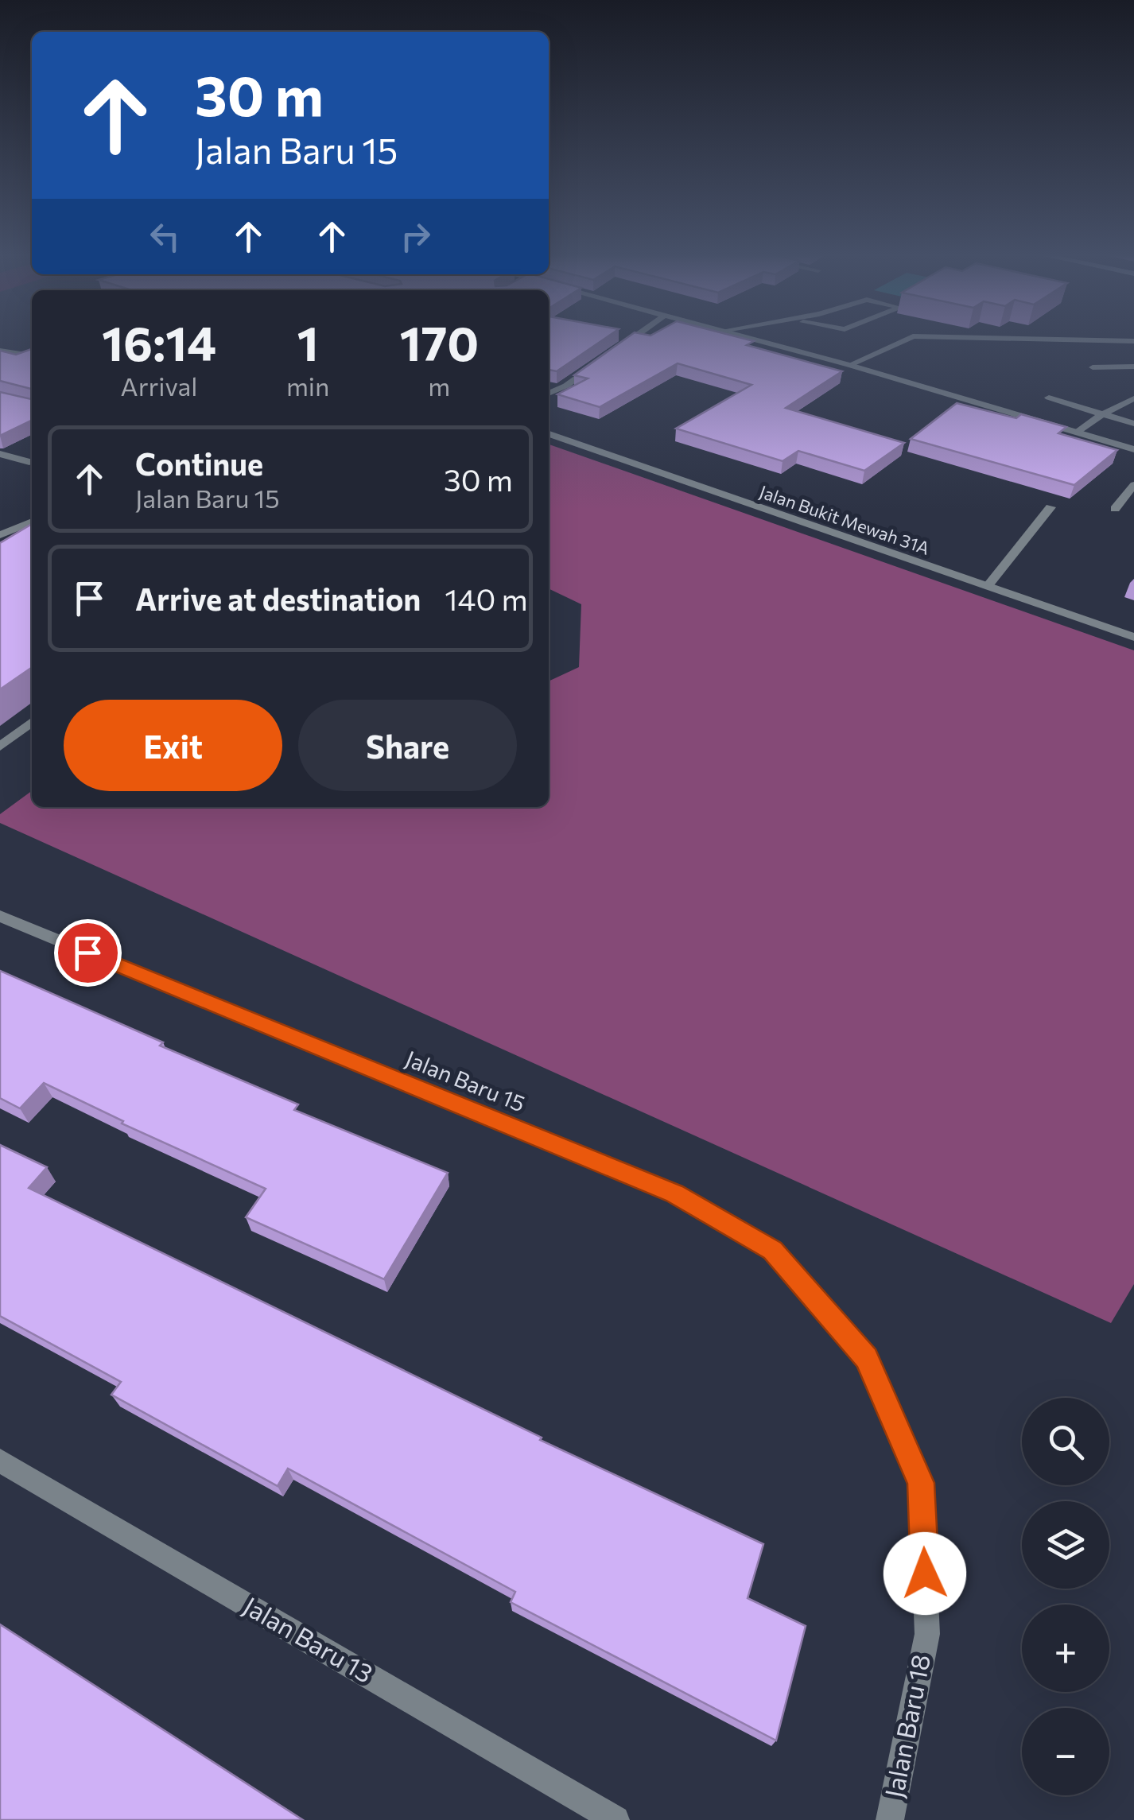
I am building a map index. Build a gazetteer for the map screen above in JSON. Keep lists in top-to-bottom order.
{
  "streets": {
    "street": [
      "Jalan Bukit Mewah 31A",
      "Jalan Baru 15",
      "Jalan Baru 13",
      "Jalan Baru 18"
    ]
  },
  "crossings": [
    ["Jalan Baru 15", "Jalan Baru 18"]
  ],
  "page": {
    "turn": ["30 m", "Jalan Baru 15"],
    "eta": [
      "16:14",
      "Arrival",
      "1",
      "min",
      "170",
      "m"
    ],
    "list": [
      {
        "name": "Continue",
        "note": "Jalan Baru 15",
        "value": "30 m"
      },
      {
        "name": "Arrive at destination",
        "value": "140 m"
      }
    ],
    "buttons": ["Exit", "Share"],
    "map_buttons": ["+", "−"]
  }
}
